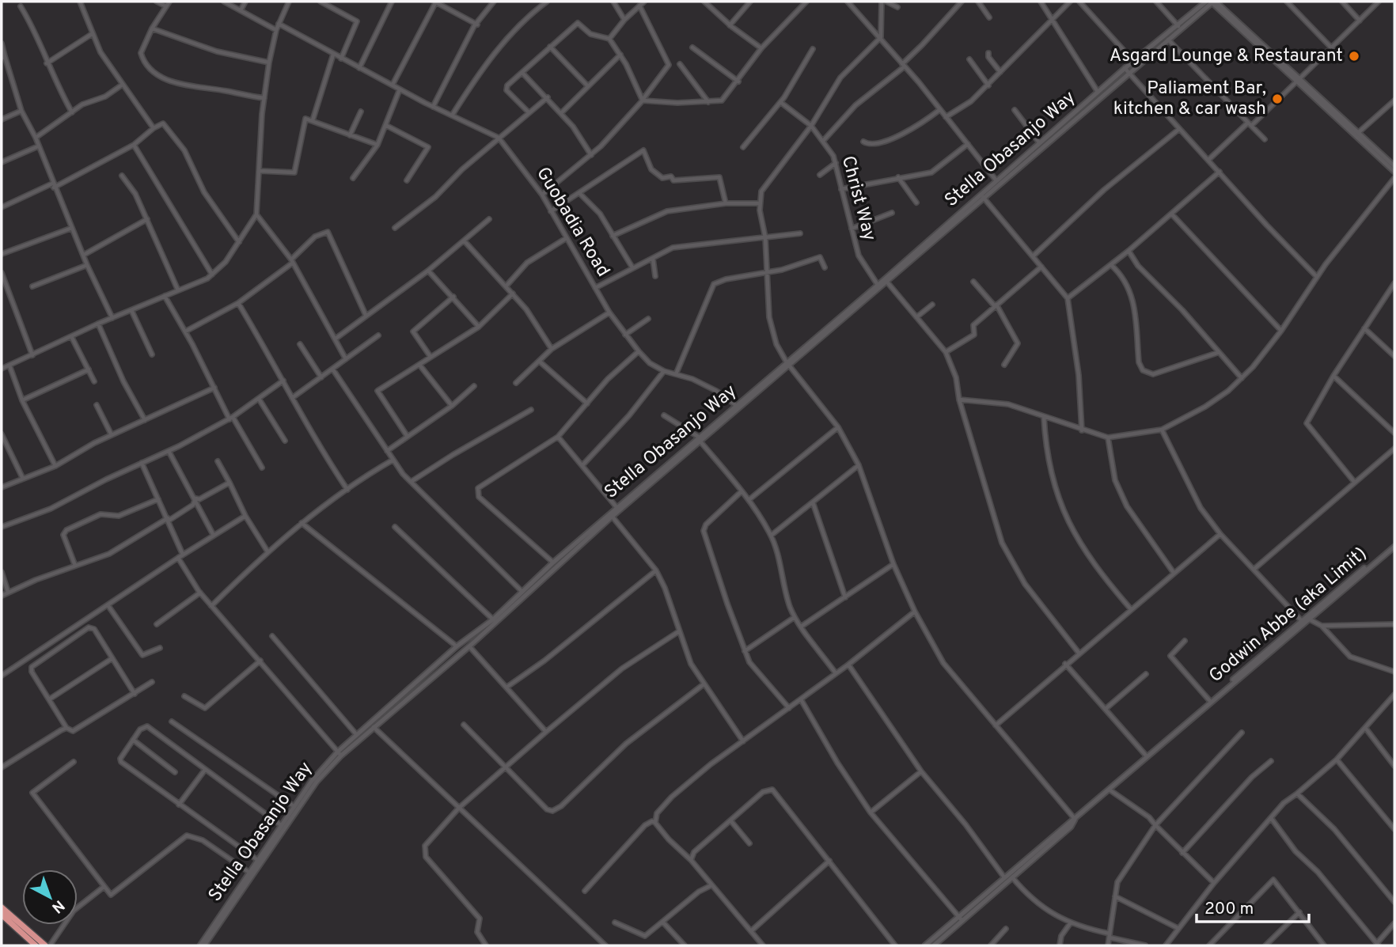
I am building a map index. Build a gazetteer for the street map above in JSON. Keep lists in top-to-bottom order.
{
  "streets": {
    "street": [
      "Stella Obasanjo Way",
      "Christ Way",
      "Guobadia Road",
      "Godwin Abbe (aka Limit)"
    ]
  },
  "crossings": [
    ["Stella Obasanjo Way", "Christ Way"],
    ["Stella Obasanjo Way", "Guobadia Road"]
  ],
  "places": ["Asgard Lounge & Restaurant", "Paliament Bar, kitchen & car wash"],
  "scale_bar": "200 m",
  "north": "bottom right"
}
